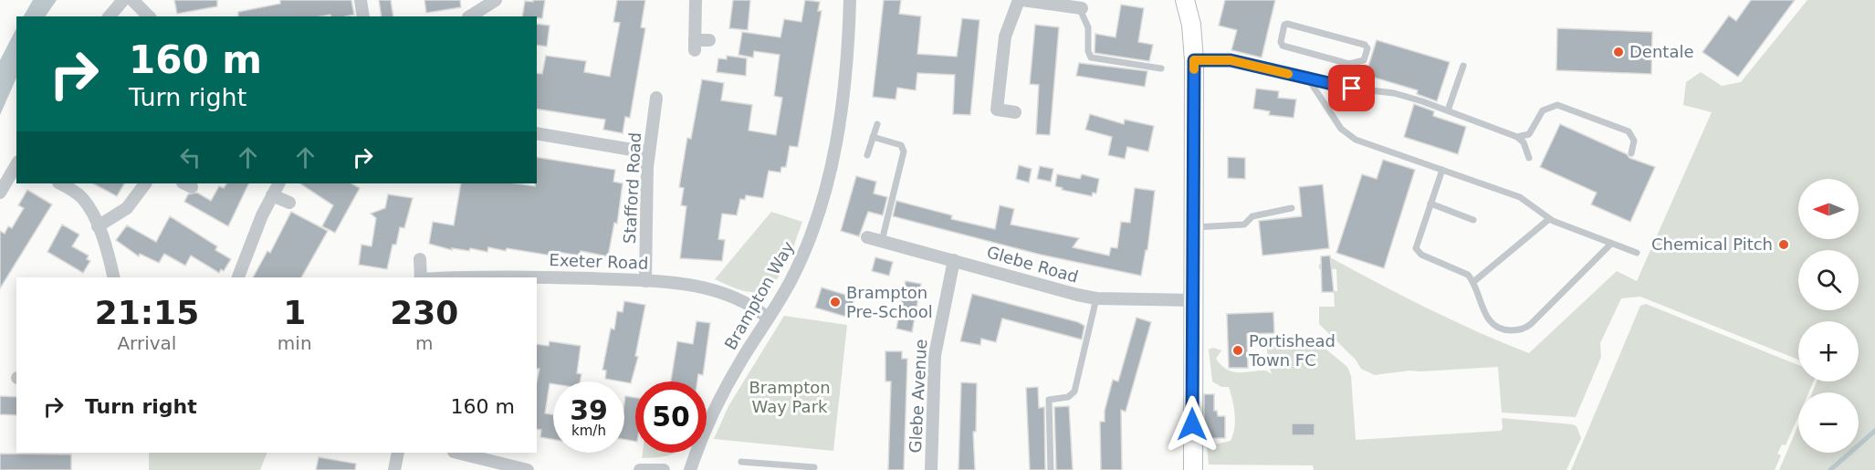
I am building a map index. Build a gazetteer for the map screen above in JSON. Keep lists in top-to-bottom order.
{
  "streets": {
    "street": [
      "Stafford Road",
      "Exeter Road",
      "Glebe Road",
      "Brampton Way",
      "Glebe Avenue"
    ]
  },
  "crossings": [
    ["Stafford Road", "Exeter Road"],
    ["Exeter Road", "Brampton Way"],
    ["Glebe Road", "Glebe Avenue"]
  ],
  "parks": ["Brampton Way Park"],
  "places": [
    "Dentale",
    "Chemical Pitch",
    "Brampton Pre-School",
    "Portishead Town FC"
  ],
  "north": "left",
  "page": {
    "turn": ["160 m", "Turn right"],
    "map_buttons": ["+", "−"],
    "eta": [
      "21:15",
      "Arrival",
      "1",
      "min",
      "230",
      "m"
    ],
    "list": [
      {
        "name": "Turn right",
        "value": "160 m"
      }
    ],
    "speed": "39 km/h",
    "limit": "50"
  }
}
